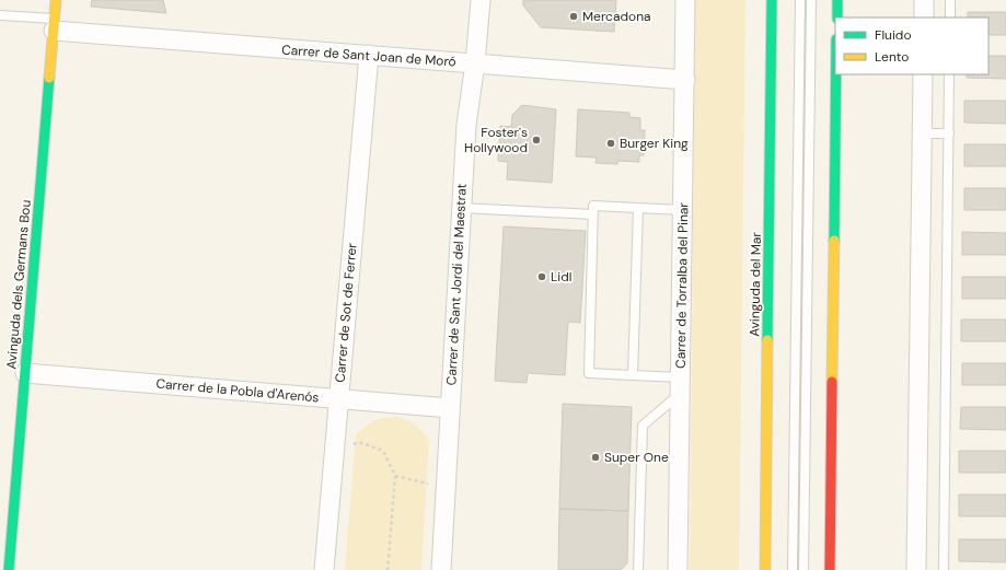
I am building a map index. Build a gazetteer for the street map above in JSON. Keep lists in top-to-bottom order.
{
  "streets": {
    "main road": ["Avinguda dels Germans Bou", "Avinguda del Mar"],
    "street": [
      "Carrer de Sant Joan de Moró",
      "Carrer de Sant Jordi del Maestrat",
      "Carrer de Torralba del Pinar",
      "Carrer de Sot de Ferrer",
      "Carrer de la Pobla d'Arenós"
    ]
  },
  "crossings": [
    ["Carrer de Sant Joan de Moró", "Avinguda dels Germans Bou"],
    ["Carrer de Sant Joan de Moró", "Carrer de Sant Jordi del Maestrat"],
    ["Carrer de Sant Joan de Moró", "Carrer de Torralba del Pinar"],
    ["Carrer de Sant Joan de Moró", "Carrer de Sot de Ferrer"],
    ["Avinguda dels Germans Bou", "Carrer de la Pobla d'Arenós"],
    ["Carrer de Sant Jordi del Maestrat", "Carrer de la Pobla d'Arenós"],
    ["Carrer de Sot de Ferrer", "Carrer de la Pobla d'Arenós"]
  ],
  "places": [
    "Mercadona",
    "Foster's Hollywood",
    "Burger King",
    "Lidl",
    "Super One"
  ],
  "legend": ["Fluido", "Lento"]
}
